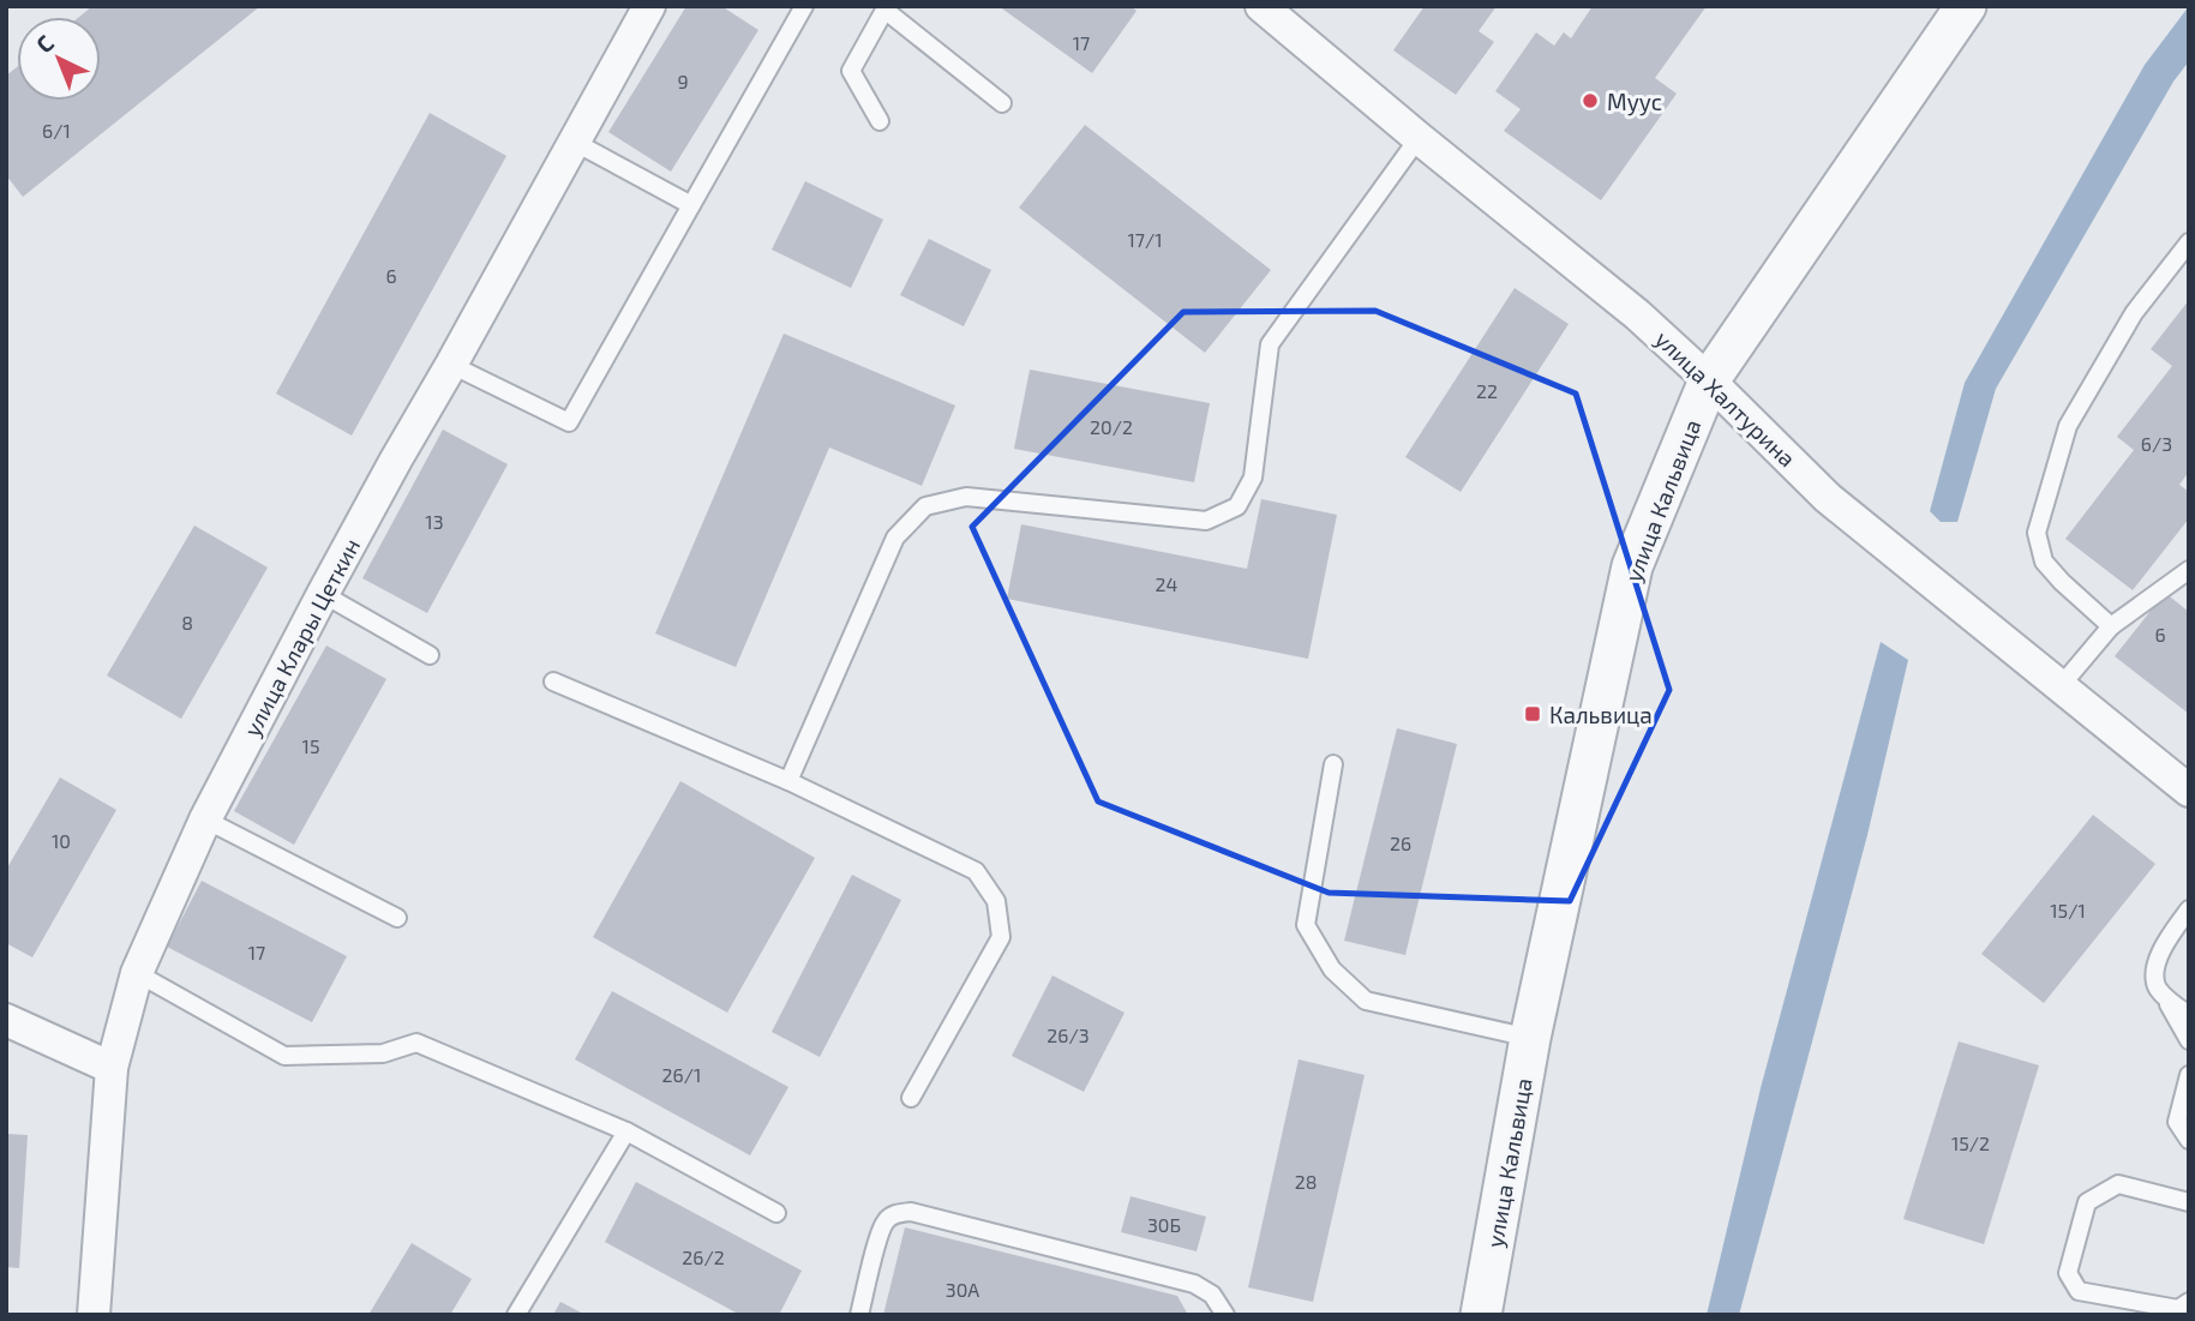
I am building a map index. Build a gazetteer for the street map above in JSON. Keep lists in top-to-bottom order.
{
  "streets": {
    "street": ["улица Халтурина", "улица Кальвица", "улица Клары Цеткин"]
  },
  "crossings": [
    ["улица Халтурина", "улица Кальвица"]
  ],
  "places": {
    "other": ["Муус"],
    "transit": ["Кальвица"]
  },
  "house_numbers": [
    "17",
    "9",
    "6/1",
    "17/1",
    "6",
    "22",
    "20/2",
    "6/3",
    "13",
    "24",
    "8",
    "6",
    "15",
    "10",
    "26",
    "15/1",
    "17",
    "26/3",
    "26/1",
    "15/2",
    "28",
    "30Б",
    "26/2",
    "30А"
  ],
  "north": "top left"
}
